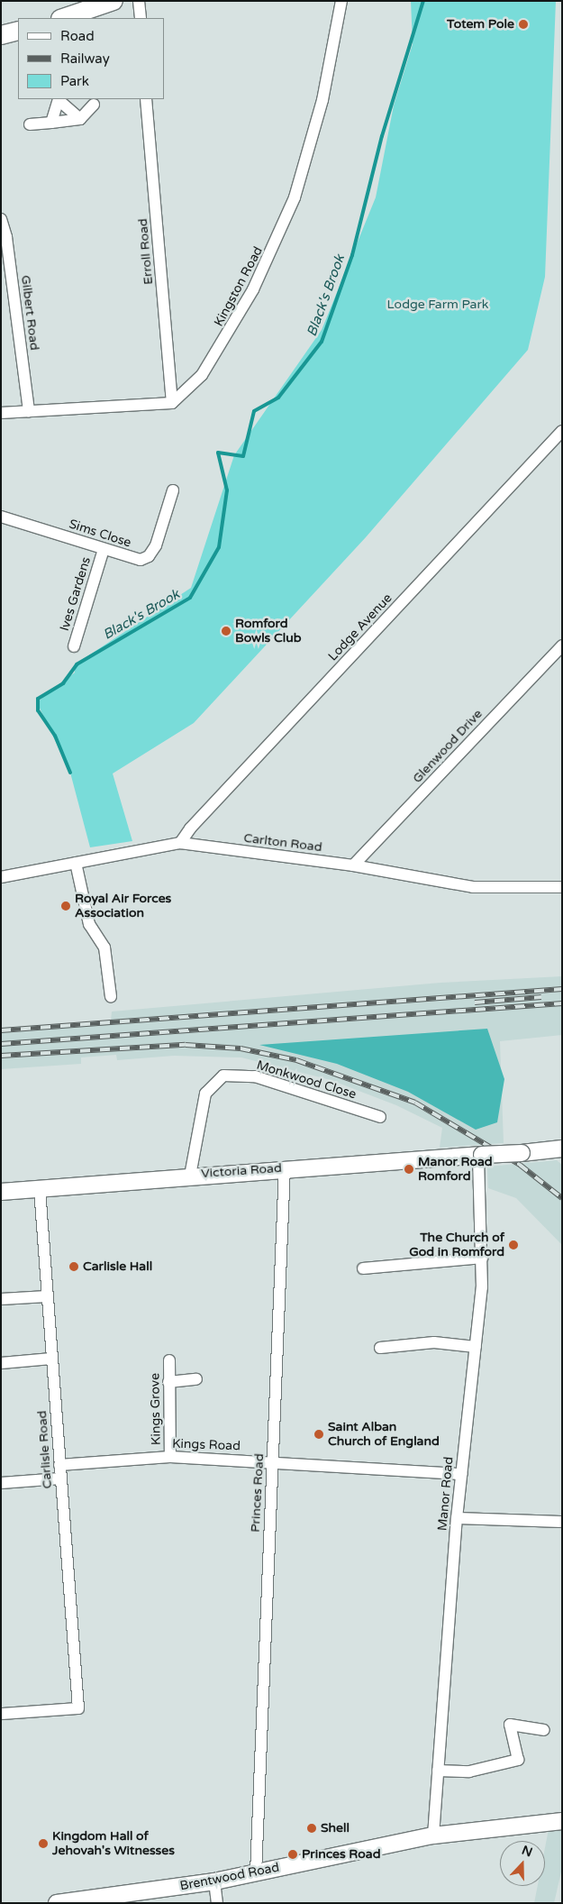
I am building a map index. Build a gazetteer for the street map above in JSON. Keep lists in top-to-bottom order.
{
  "streets": {
    "street": [
      "Erroll Road",
      "Kingston Road",
      "Gilbert Road",
      "Sims Close",
      "Ives Gardens",
      "Lodge Avenue",
      "Glenwood Drive",
      "Carlton Road",
      "Monkwood Close",
      "Victoria Road",
      "Kings Grove",
      "Kings Road",
      "Carlisle Road",
      "Princes Road",
      "Manor Road",
      "Brentwood Road"
    ]
  },
  "crossings": [
    ["Erroll Road", "Kingston Road"],
    ["Sims Close", "Ives Gardens"],
    ["Lodge Avenue", "Carlton Road"],
    ["Glenwood Drive", "Carlton Road"],
    ["Monkwood Close", "Victoria Road"],
    ["Victoria Road", "Carlisle Road"],
    ["Victoria Road", "Princes Road"],
    ["Victoria Road", "Manor Road"],
    ["Kings Grove", "Kings Road"],
    ["Kings Road", "Carlisle Road"],
    ["Kings Road", "Princes Road"],
    ["Kings Road", "Manor Road"],
    ["Princes Road", "Brentwood Road"],
    ["Manor Road", "Brentwood Road"]
  ],
  "water": ["Black's Brook"],
  "parks": ["Lodge Farm Park"],
  "places": [
    "Totem Pole",
    "Romford Bowls Club",
    "Royal Air Forces Association",
    "Manor Road Romford",
    "The Church of God in Romford",
    "Carlisle Hall",
    "Saint Alban Church of England",
    "Shell",
    "Kingdom Hall of Jehovah's Witnesses",
    "Princes Road"
  ],
  "legend": ["Road", "Railway", "Park"],
  "north": "top"
}
